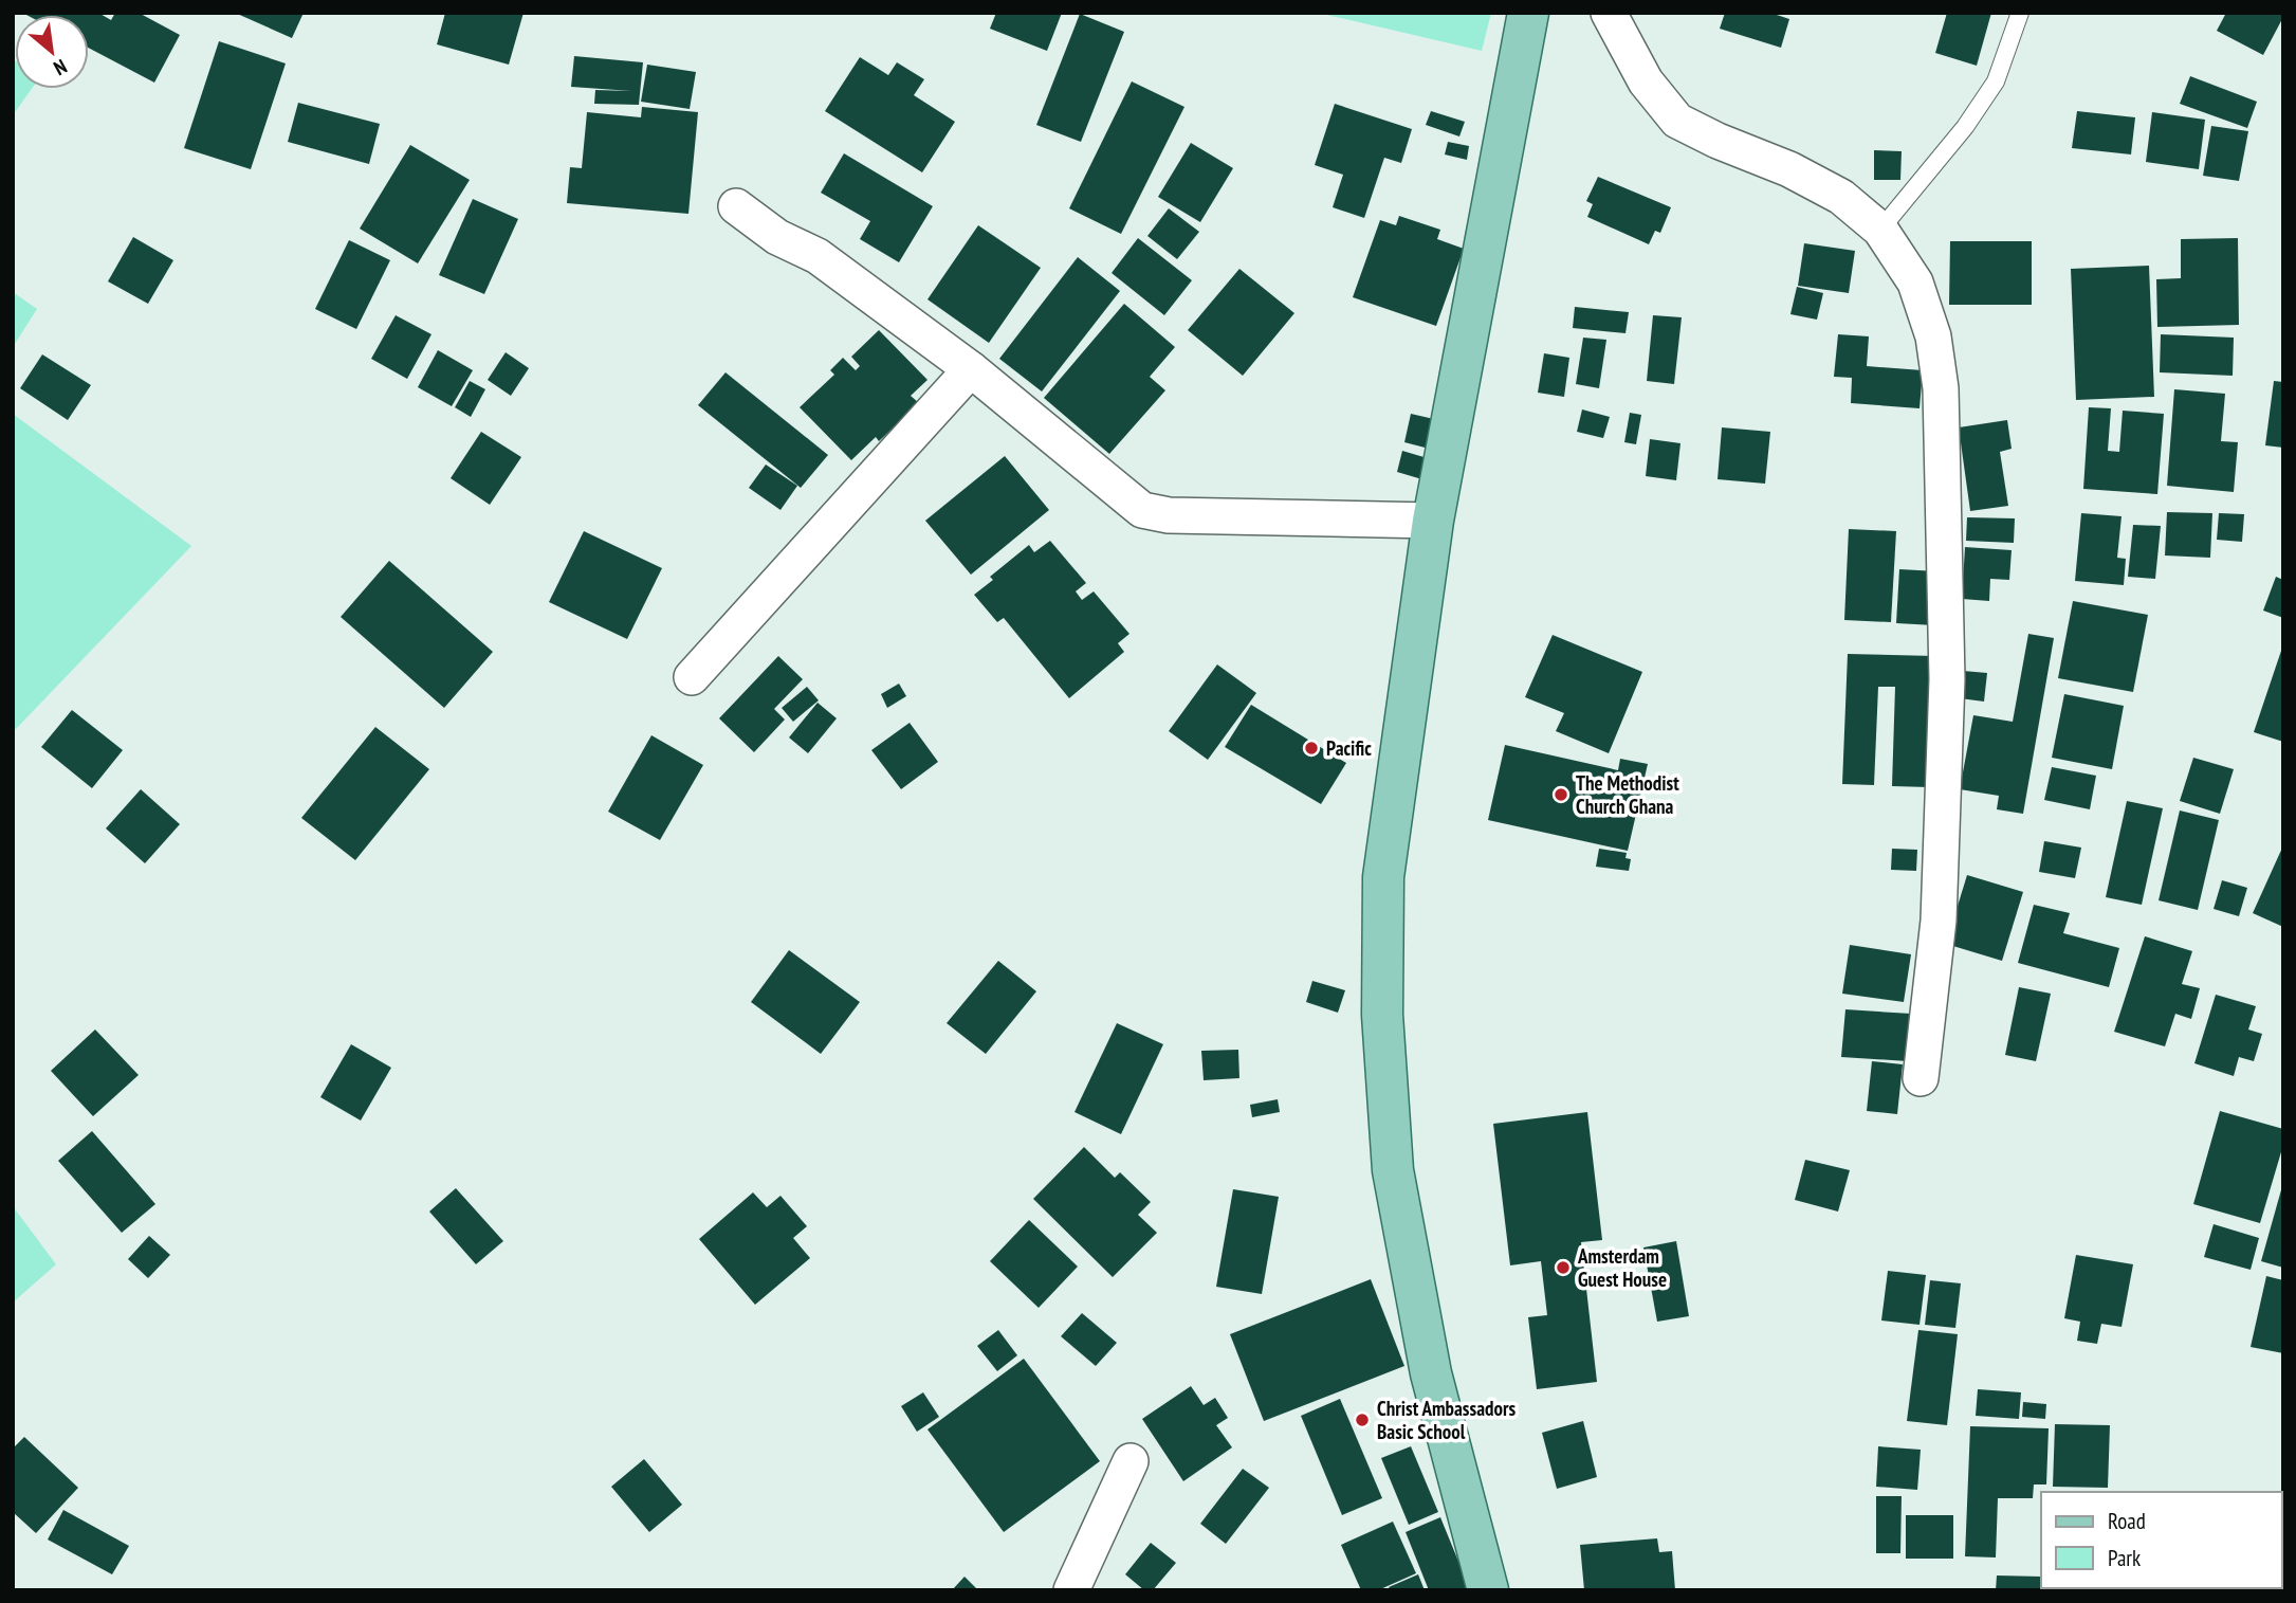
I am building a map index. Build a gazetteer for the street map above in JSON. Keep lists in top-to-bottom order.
{
  "places": [
    "Pacific",
    "The Methodist Church Ghana",
    "Amsterdam Guest House",
    "Christ Ambassadors Basic School"
  ],
  "legend": ["Road", "Park"],
  "north": "bottom right"
}
